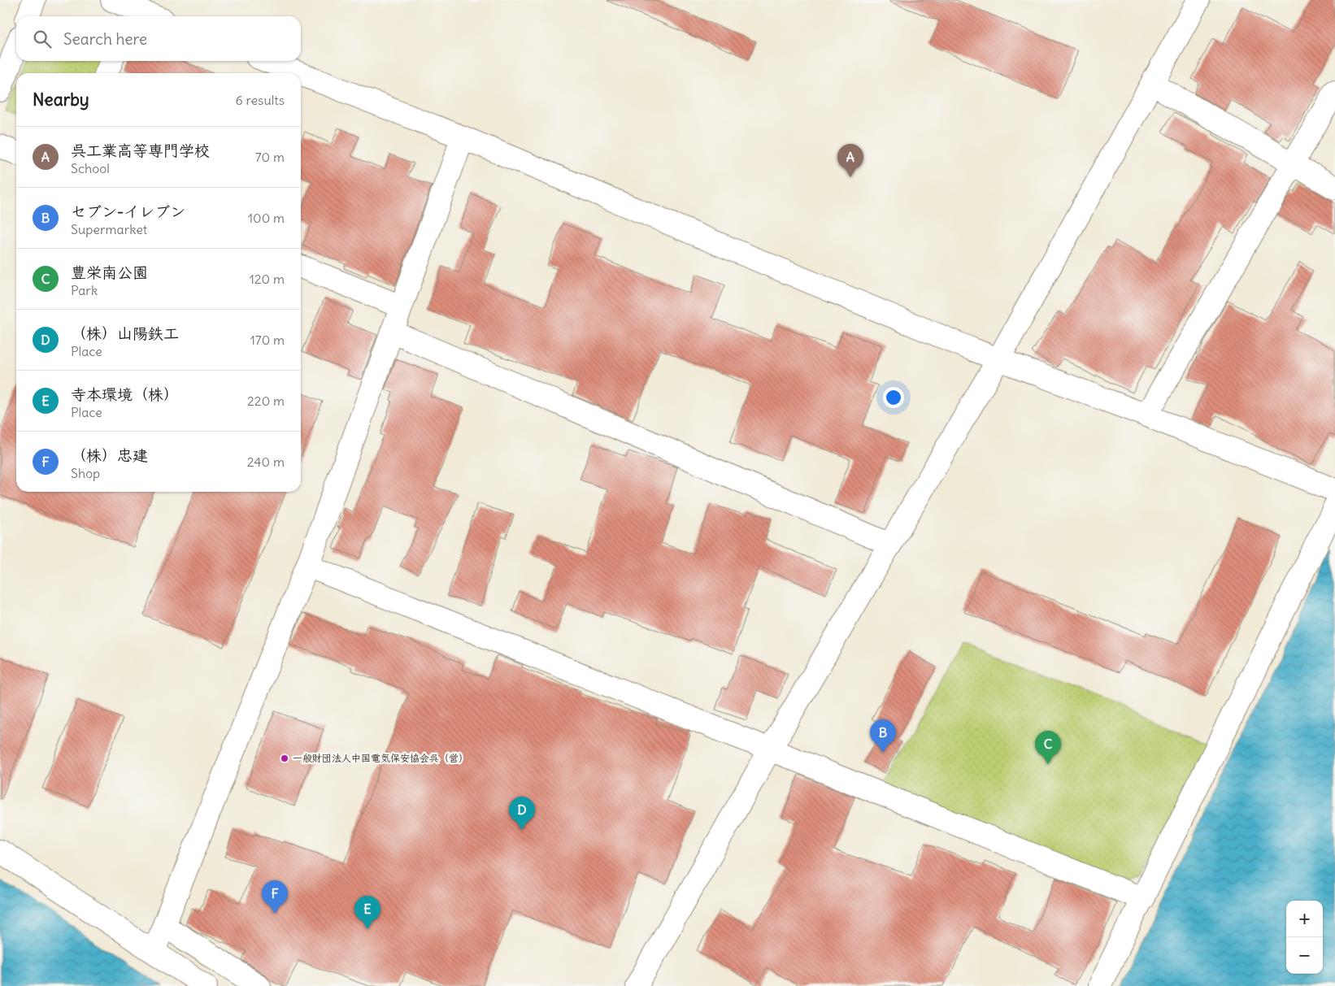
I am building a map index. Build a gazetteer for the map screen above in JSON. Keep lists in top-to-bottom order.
{
  "places": ["一般財団法人中国電気保安協会呉（営）"],
  "page": {
    "search": "Search here",
    "heading": ["Nearby", "6 results"],
    "list": [
      {
        "mark": "A",
        "name": "呉工業高等専門学校",
        "note": "School",
        "value": "70 m"
      },
      {
        "mark": "B",
        "name": "セブン-イレブン",
        "note": "Supermarket",
        "value": "100 m"
      },
      {
        "mark": "C",
        "name": "豊栄南公園",
        "note": "Park",
        "value": "120 m"
      },
      {
        "mark": "D",
        "name": "（株）山陽鉄工",
        "note": "Place",
        "value": "170 m"
      },
      {
        "mark": "E",
        "name": "寺本環境（株）",
        "note": "Place",
        "value": "220 m"
      },
      {
        "mark": "F",
        "name": "（株）忠建",
        "note": "Shop",
        "value": "240 m"
      }
    ],
    "pins": [
      "A",
      "B",
      "C",
      "D",
      "F",
      "E"
    ],
    "map_buttons": ["+", "−"]
  }
}
